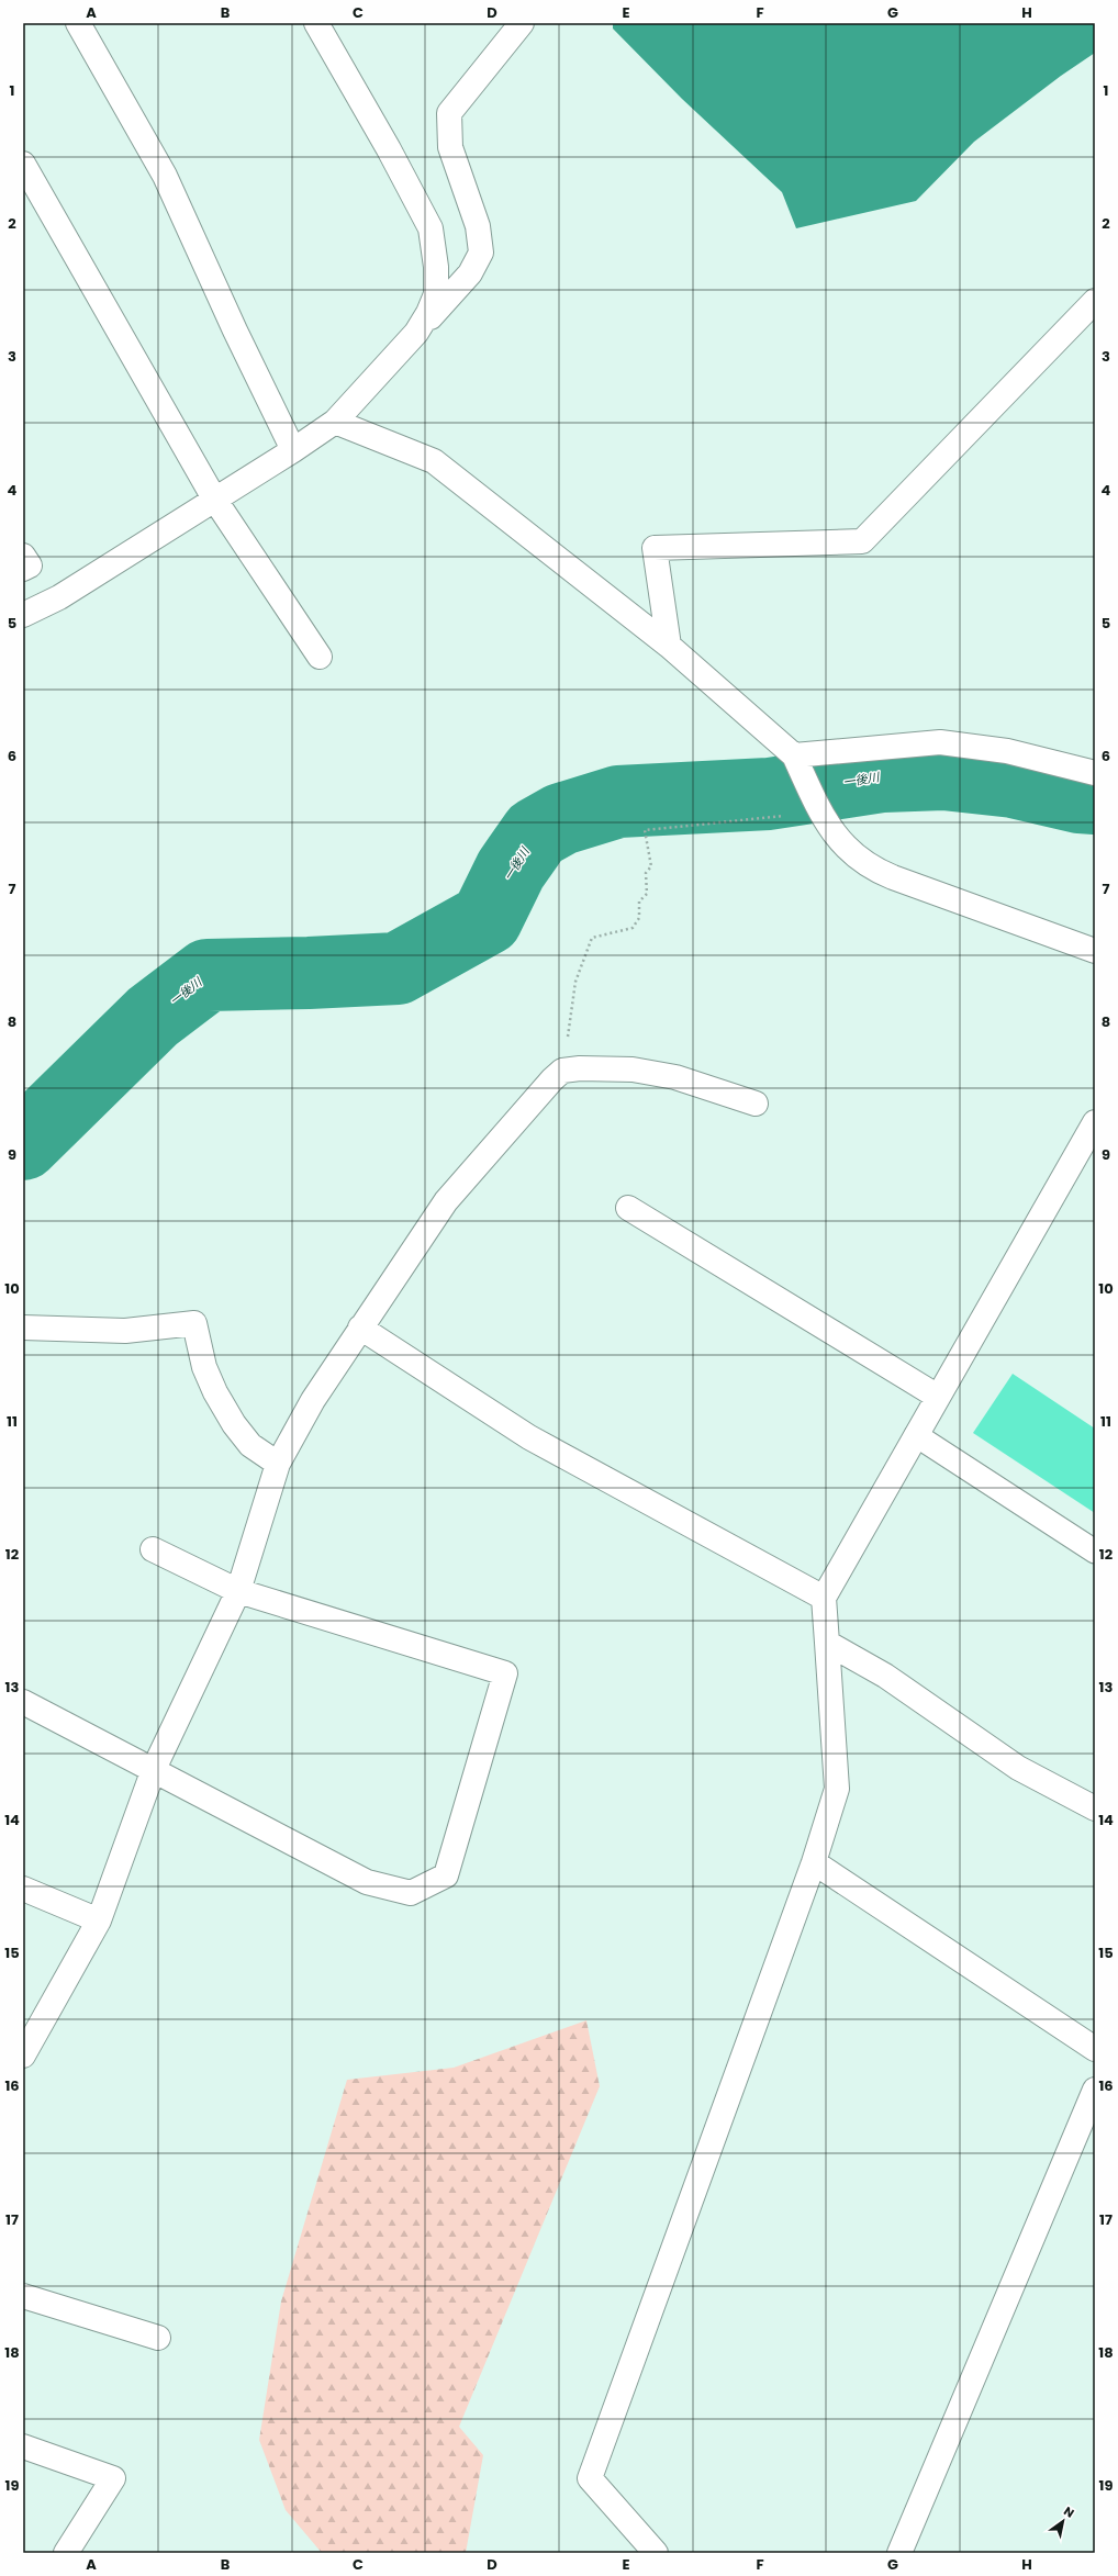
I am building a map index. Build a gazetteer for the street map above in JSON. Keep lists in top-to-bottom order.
{
  "water": ["一後川"],
  "north": "top right",
  "grid": {
    "columns": [
      "A",
      "B",
      "C",
      "D",
      "E",
      "F",
      "G",
      "H"
    ],
    "rows": [
      "1",
      "2",
      "3",
      "4",
      "5",
      "6",
      "7",
      "8",
      "9",
      "10",
      "11",
      "12",
      "13",
      "14",
      "15",
      "16",
      "17",
      "18",
      "19"
    ]
  }
}
